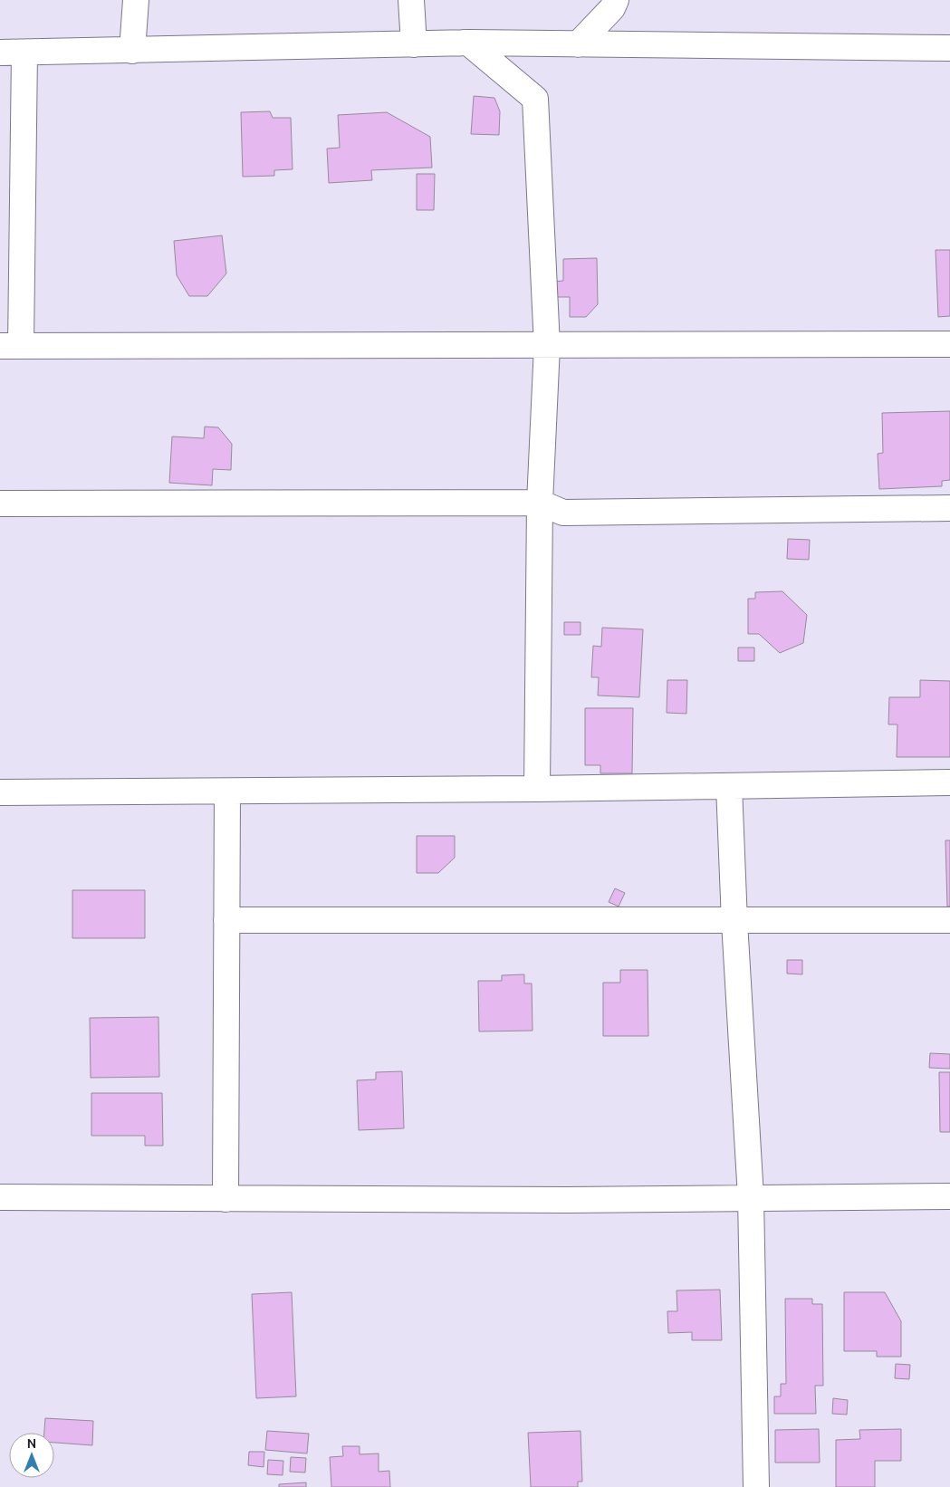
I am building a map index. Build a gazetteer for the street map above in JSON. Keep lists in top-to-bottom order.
{
  "north": "top"
}
